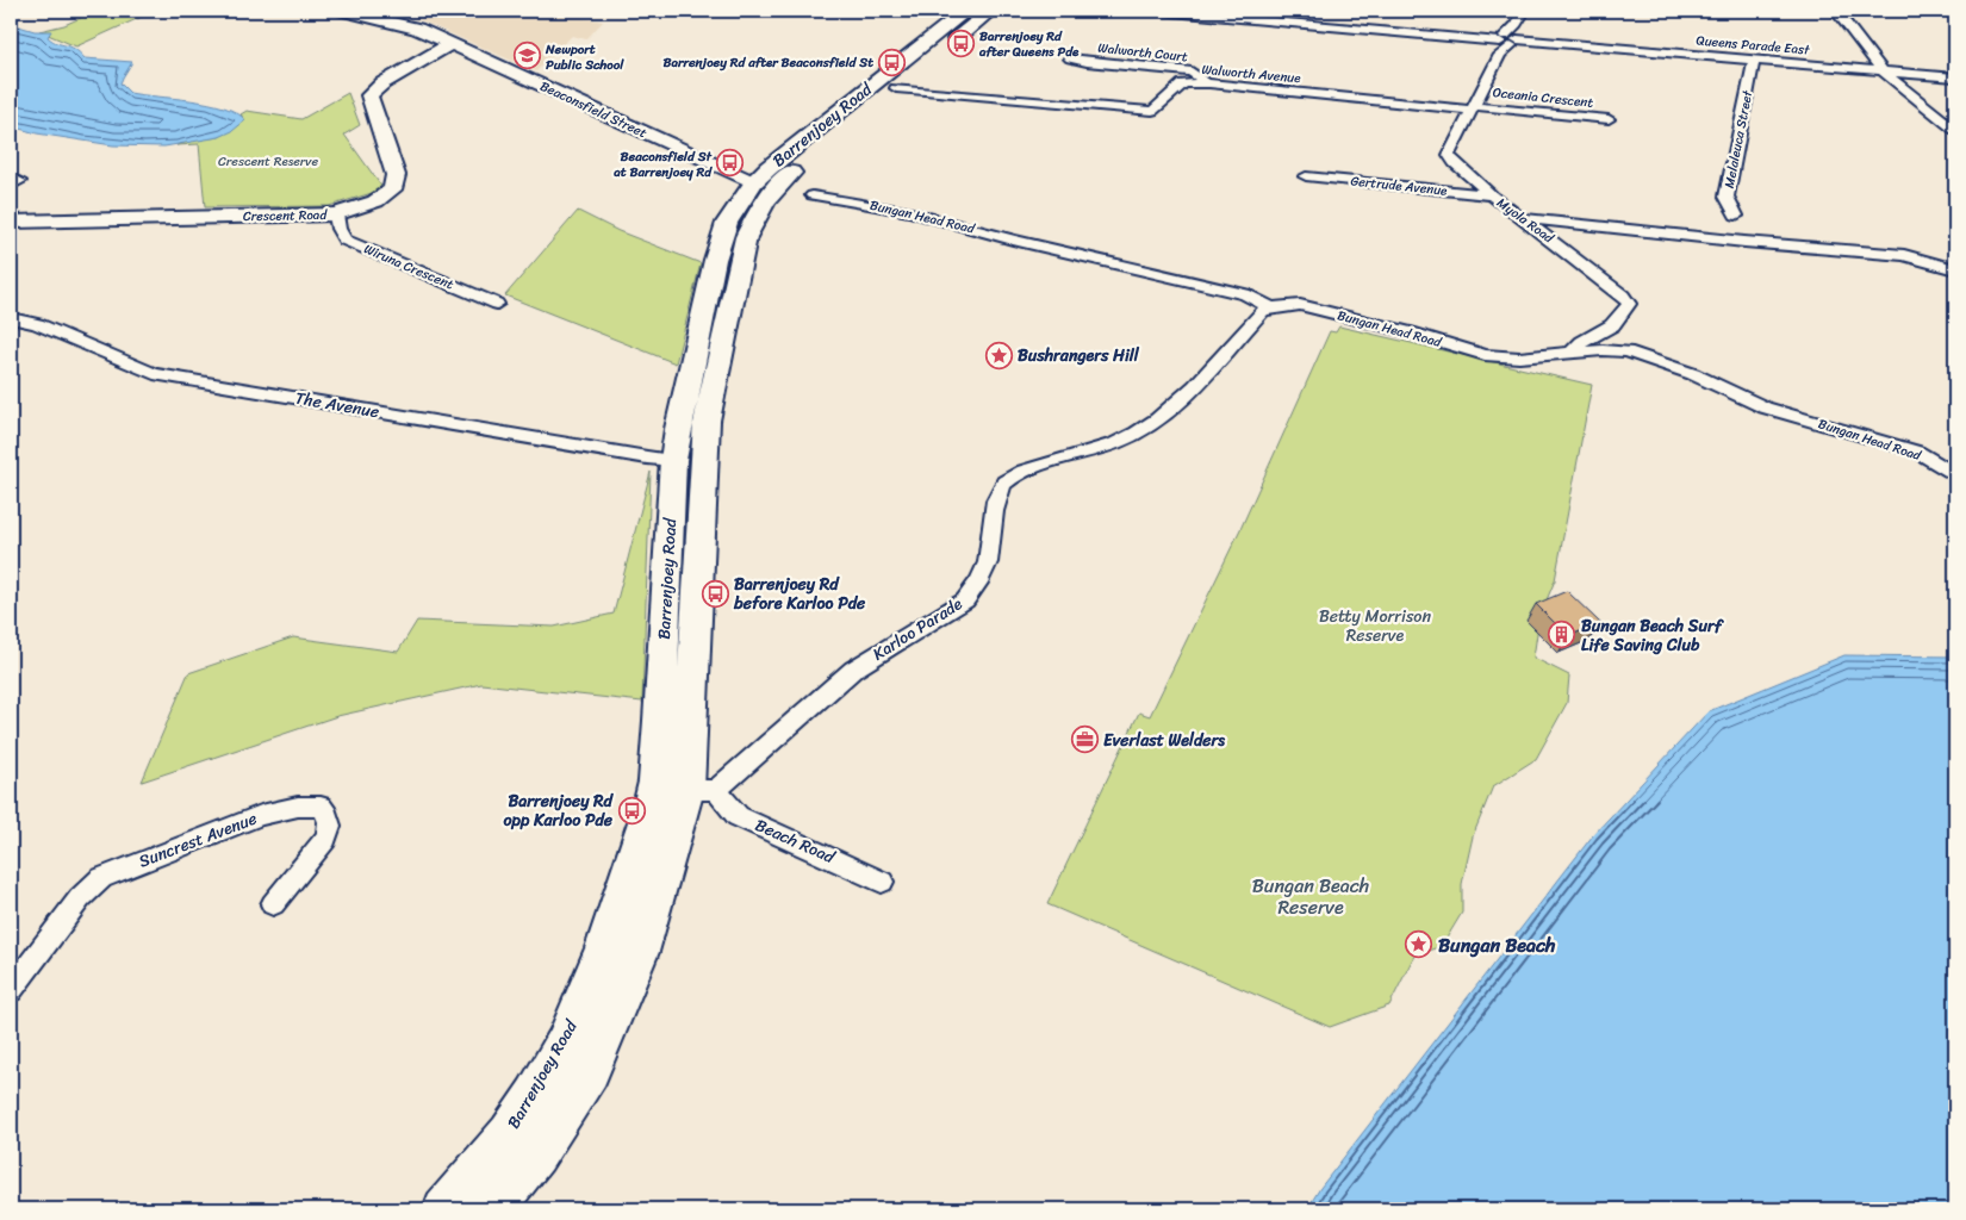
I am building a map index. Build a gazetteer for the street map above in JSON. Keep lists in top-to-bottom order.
{
  "streets": {
    "main road": ["Barrenjoey Road", "Karloo Parade"],
    "street": [
      "Queens Parade East",
      "Walworth Court",
      "Walworth Avenue",
      "Oceania Crescent",
      "Beaconsfield Street",
      "Melaleuca Street",
      "Gertrude Avenue",
      "Crescent Road",
      "Bungan Head Road",
      "Myola Road",
      "Wiruna Crescent",
      "The Avenue",
      "Suncrest Avenue",
      "Beach Road"
    ]
  },
  "crossings": [
    ["Queens Parade East", "Melaleuca Street"],
    ["Queens Parade East", "Myola Road"],
    ["Walworth Court", "Walworth Avenue"],
    ["Walworth Avenue", "Oceania Crescent"],
    ["Walworth Avenue", "Barrenjoey Road"],
    ["Walworth Avenue", "Myola Road"],
    ["Oceania Crescent", "Myola Road"],
    ["Beaconsfield Street", "Barrenjoey Road"],
    ["Beaconsfield Street", "Crescent Road"],
    ["Barrenjoey Road", "The Avenue"],
    ["Barrenjoey Road", "Karloo Parade"],
    ["Barrenjoey Road", "Beach Road"],
    ["Gertrude Avenue", "Myola Road"],
    ["Crescent Road", "Wiruna Crescent"],
    ["Bungan Head Road", "Myola Road"],
    ["Bungan Head Road", "Karloo Parade"],
    ["Karloo Parade", "Beach Road"]
  ],
  "parks": ["Crescent Reserve", "Betty Morrison Reserve", "Bungan Beach Reserve"],
  "places": {
    "bus stop": [
      "Barrenjoey Rd after Queens Pde",
      "Barrenjoey Rd after Beaconsfield St",
      "Beaconsfield St at Barrenjoey Rd",
      "Barrenjoey Rd before Karloo Pde",
      "Barrenjoey Rd opp Karloo Pde"
    ],
    "school or university": ["Newport Public School"],
    "place": ["Bushrangers Hill", "Bungan Beach"],
    "building": ["Bungan Beach Surf Life Saving Club"],
    "office": ["Everlast Welders"]
  }
}
